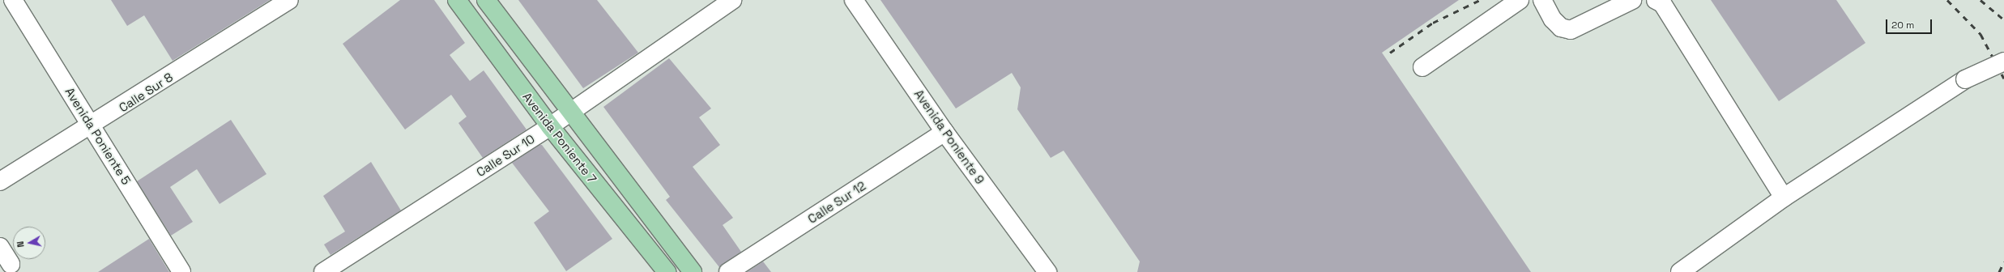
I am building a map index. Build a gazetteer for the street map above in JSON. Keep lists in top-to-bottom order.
{
  "streets": {
    "main road": ["Avenida Poniente 7"],
    "street": [
      "Calle Sur 8",
      "Avenida Poniente 5",
      "Avenida Poniente 9",
      "Calle Sur 10",
      "Calle Sur 12"
    ]
  },
  "crossings": [
    ["Calle Sur 8", "Avenida Poniente 5"],
    ["Avenida Poniente 9", "Calle Sur 12"],
    ["Avenida Poniente 7", "Calle Sur 10"]
  ],
  "scale_bar": "20 m",
  "north": "left"
}
